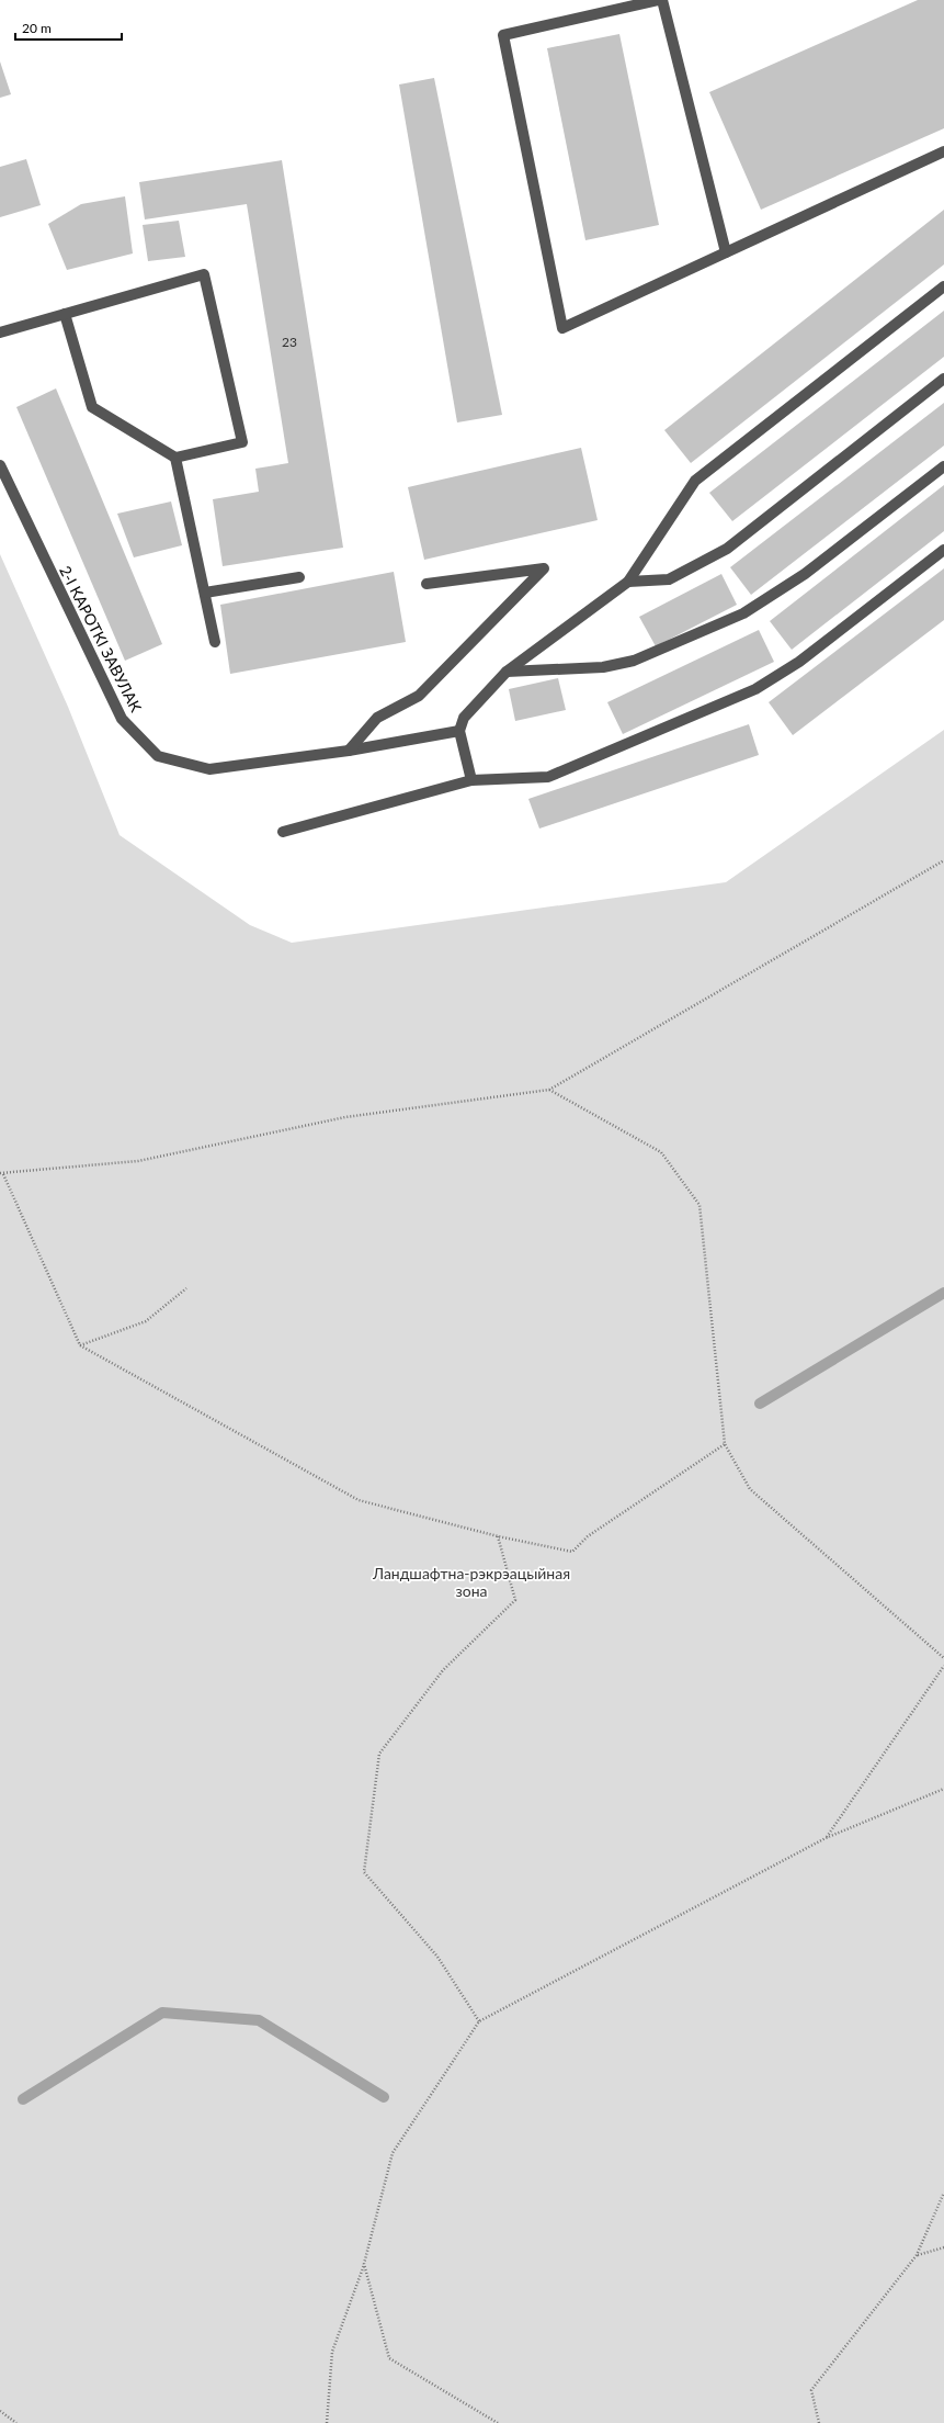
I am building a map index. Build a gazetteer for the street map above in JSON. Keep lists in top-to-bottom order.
{
  "streets": {
    "street": ["2-І КАРОТКІ ЗАВУЛАК"]
  },
  "parks": ["Ландшафтна-рэкрэацыйная зона"],
  "house_numbers": ["23"],
  "scale_bar": "20 m"
}
